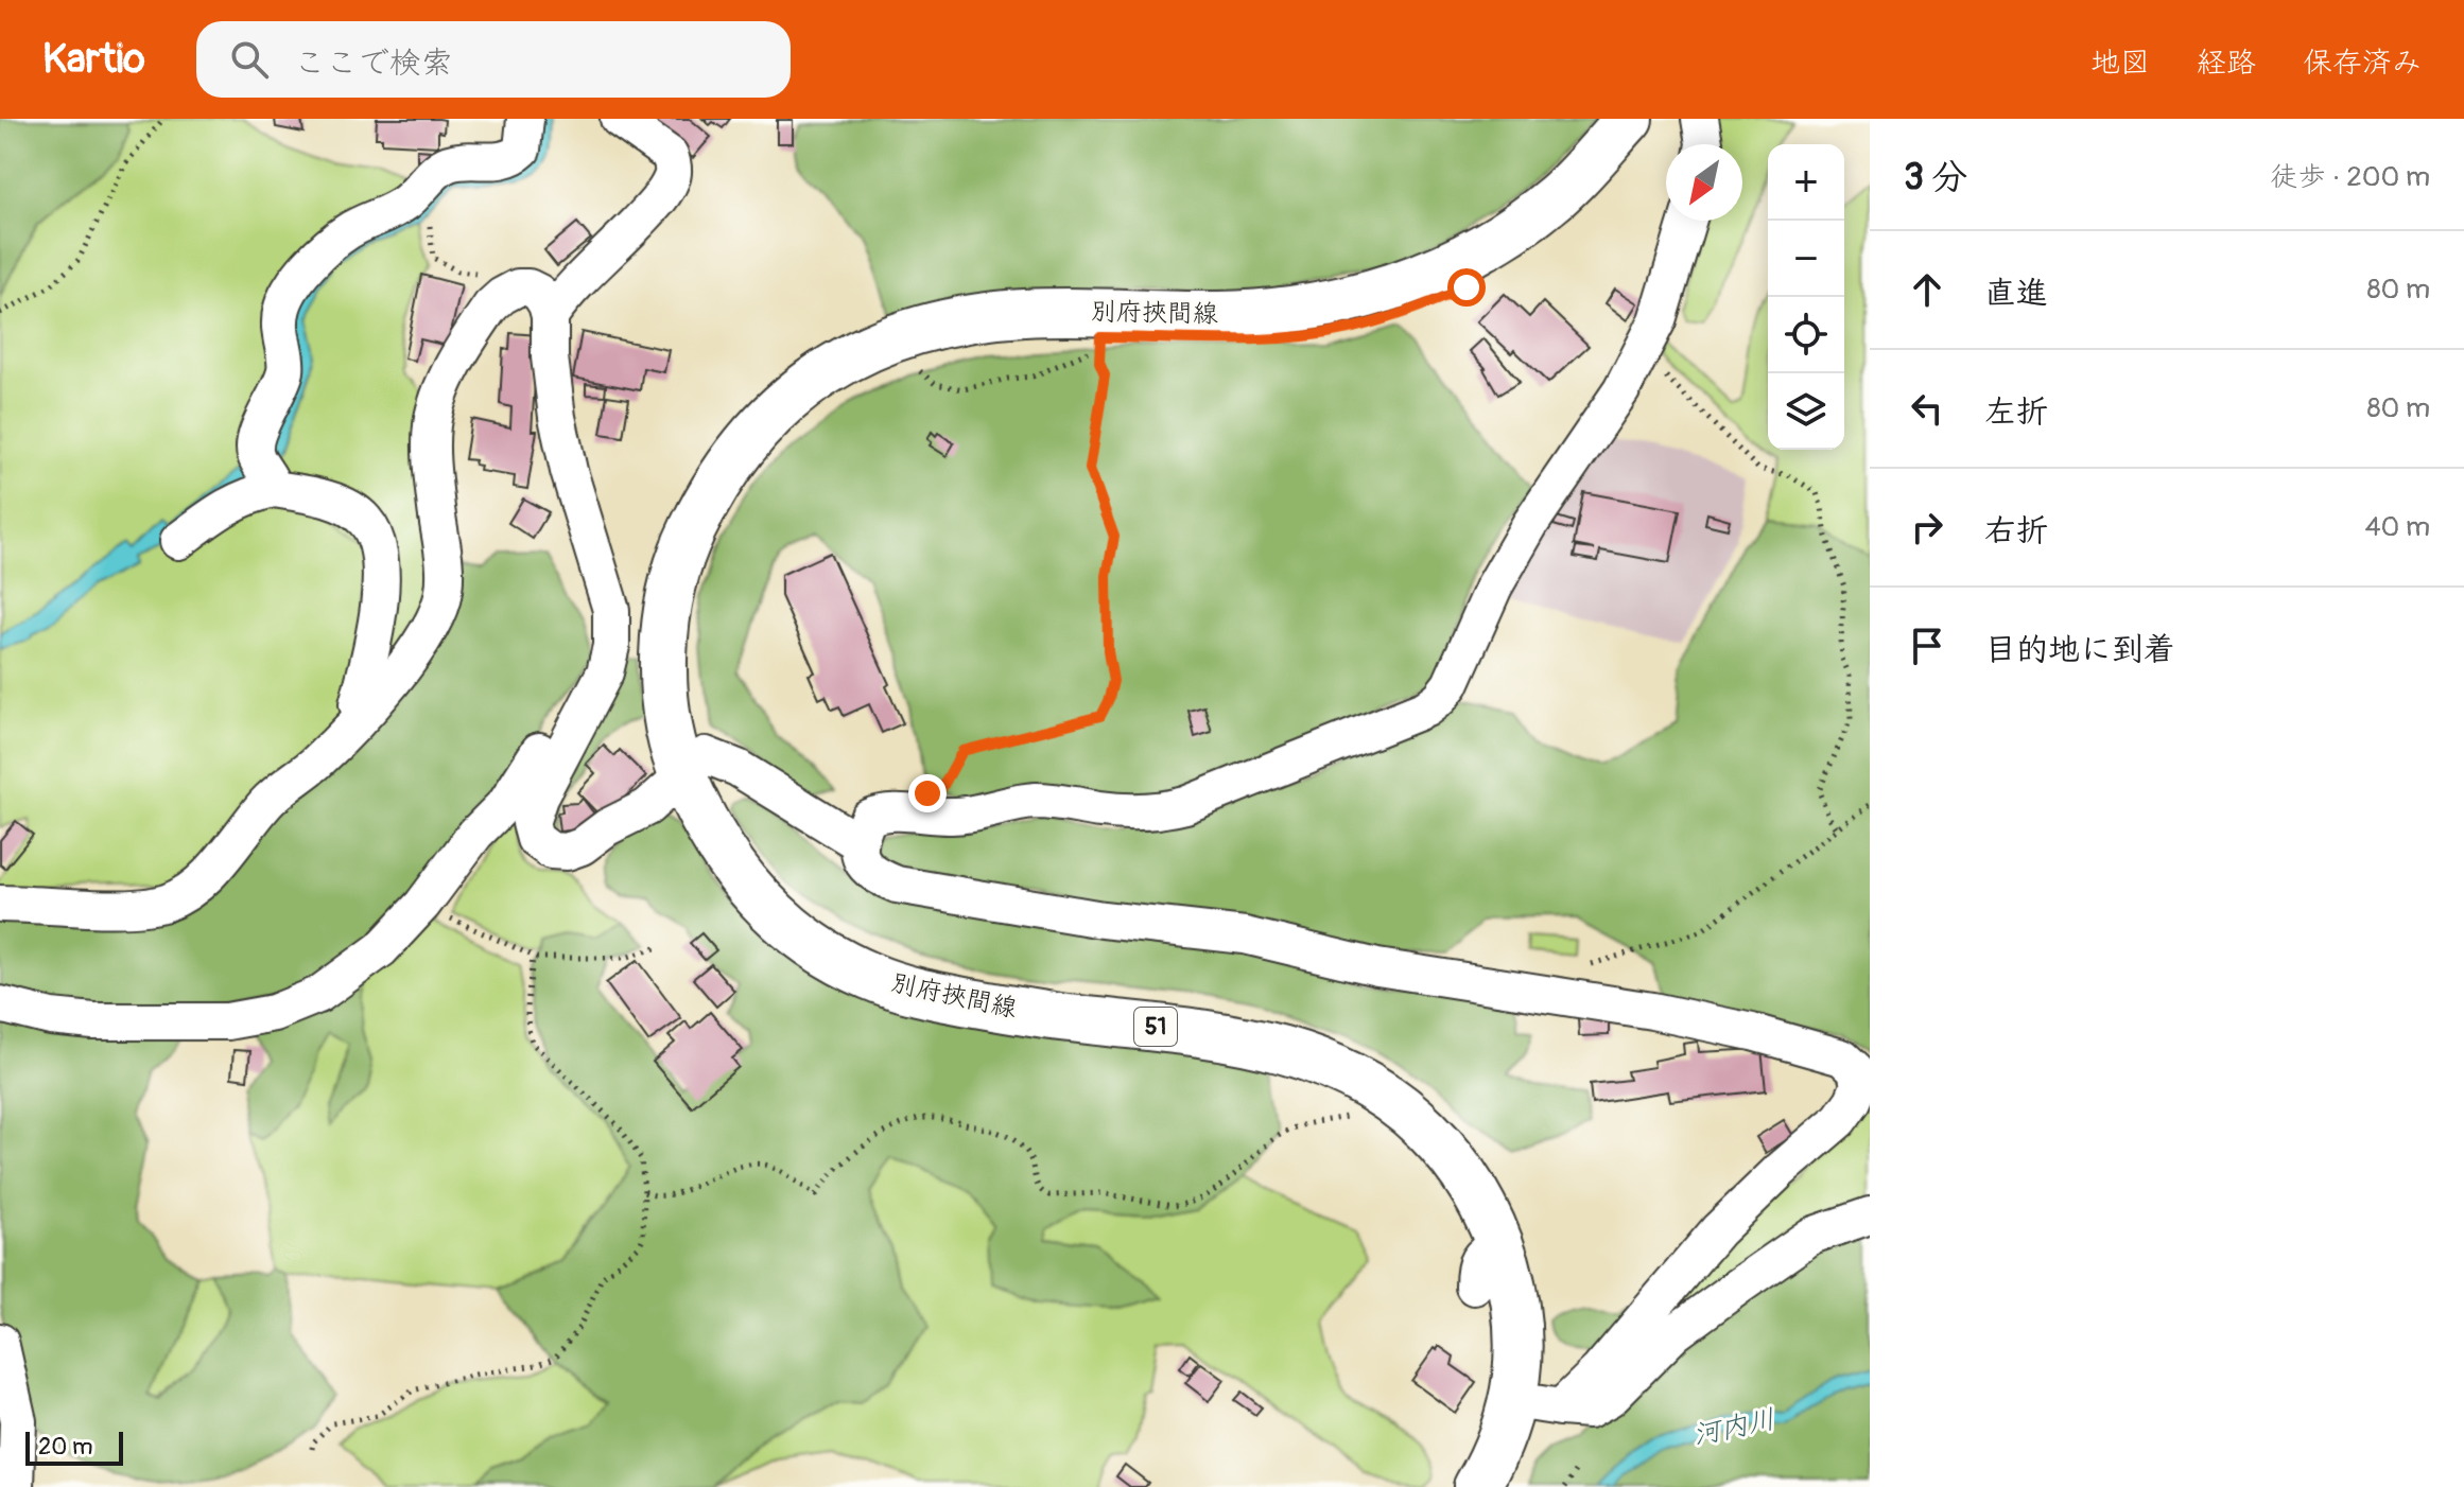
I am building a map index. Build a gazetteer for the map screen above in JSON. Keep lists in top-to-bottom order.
{
  "streets": {
    "main road": ["別府挾間線", "51"]
  },
  "water": ["河内川"],
  "scale_bar": "20 m",
  "north": "bottom left",
  "page": {
    "header": "Kartio",
    "search": "ここで検索",
    "nav": ["地図", "経路", "保存済み"],
    "heading": ["3 分", "徒歩 · 200 m"],
    "map_buttons": ["+", "−"],
    "list": [
      ["直進", "80 m"],
      ["左折", "80 m"],
      ["右折", "40 m"],
      "目的地に到着"
    ],
    "scale": "20 m"
  }
}
